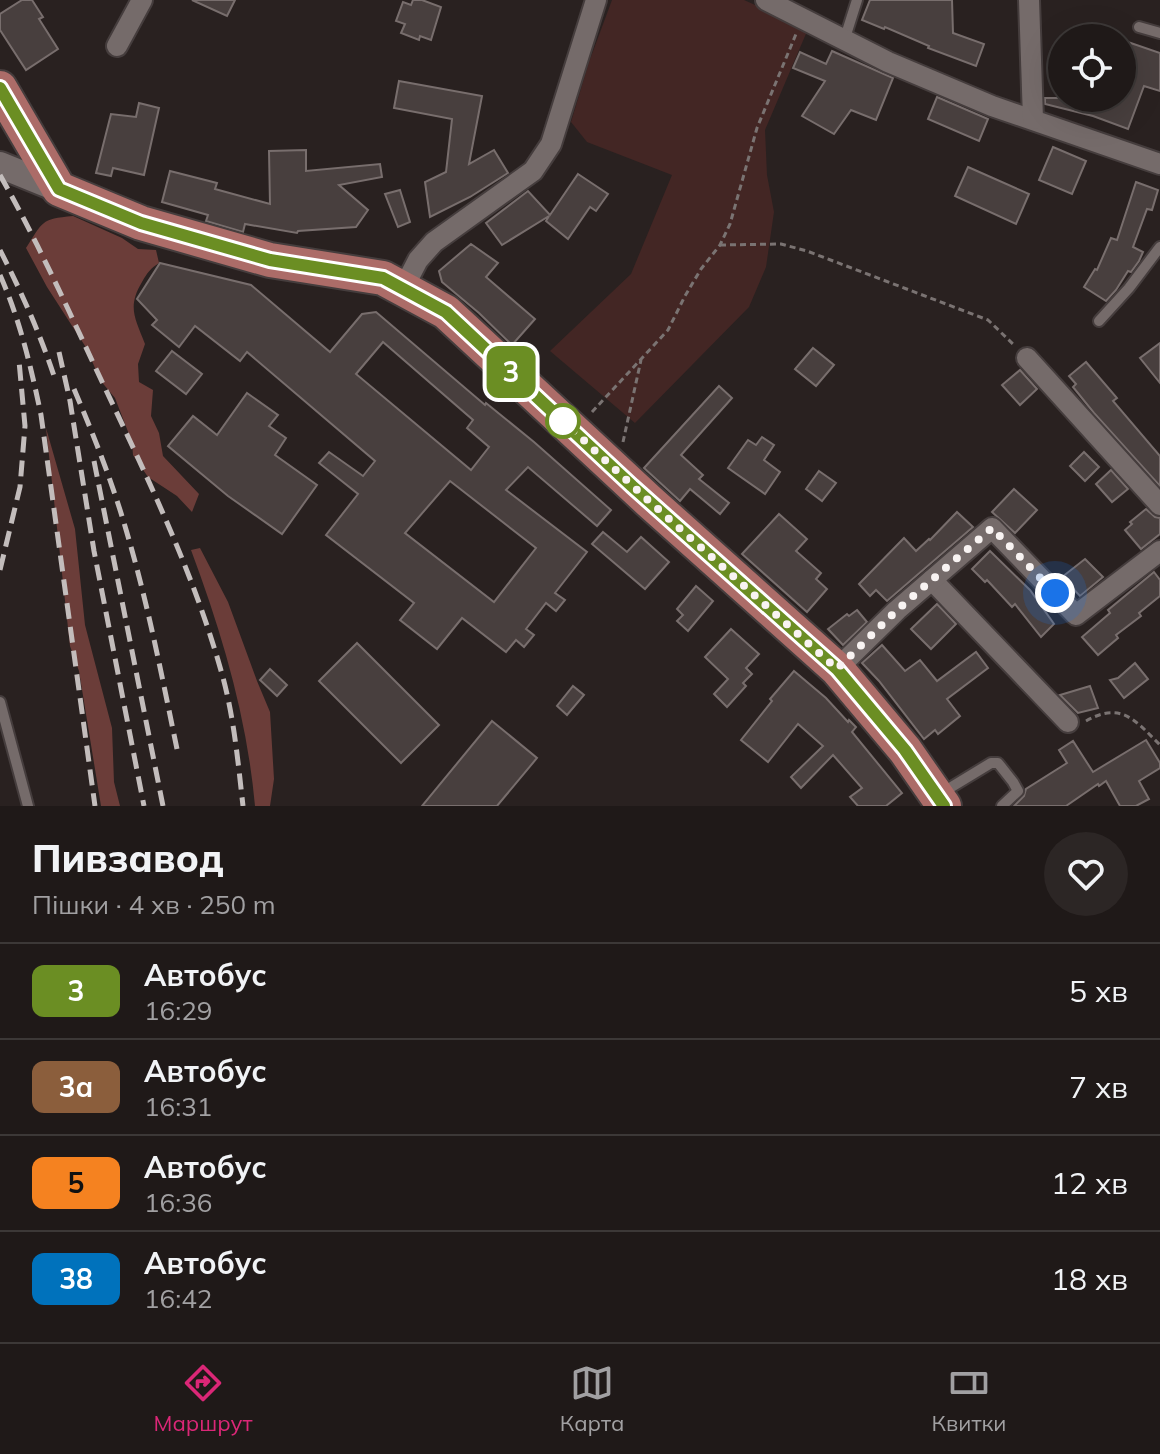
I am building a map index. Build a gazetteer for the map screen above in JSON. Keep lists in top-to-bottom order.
{
  "lines": ["bus line 3"],
  "page": {
    "on_map": "3",
    "heading": ["Пивзавод", "Пішки · 4 хв · 250 m"],
    "list": [
      {
        "mark": "3",
        "name": "Автобус",
        "note": "16:29",
        "value": "5 хв"
      },
      {
        "mark": "3а",
        "name": "Автобус",
        "note": "16:31",
        "value": "7 хв"
      },
      {
        "mark": "5",
        "name": "Автобус",
        "note": "16:36",
        "value": "12 хв"
      },
      {
        "mark": "38",
        "name": "Автобус",
        "note": "16:42",
        "value": "18 хв"
      }
    ],
    "tabs": ["Маршрут", "Карта", "Квитки"]
  }
}
